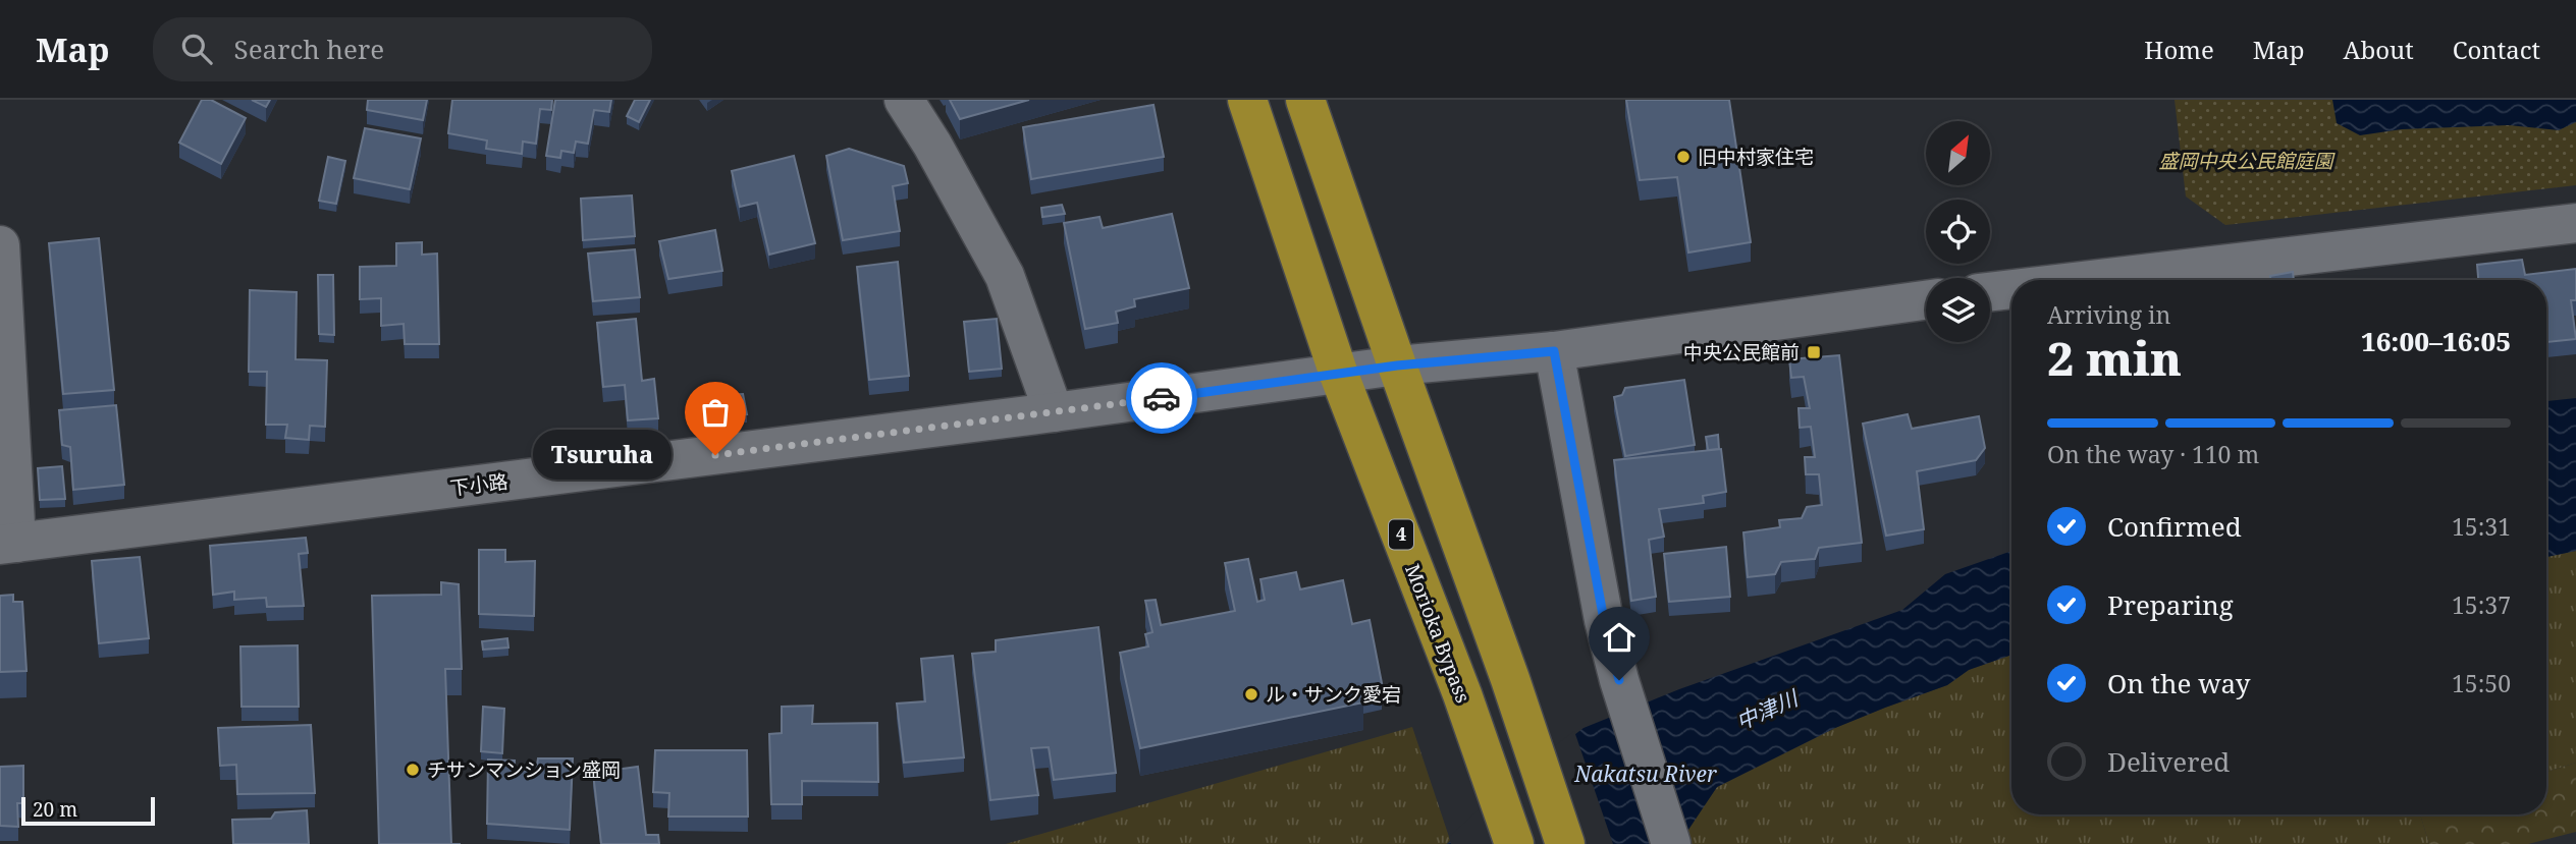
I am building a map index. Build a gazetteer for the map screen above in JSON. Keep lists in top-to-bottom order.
{
  "streets": {
    "highway": ["4", "Morioka Bypass"],
    "street": ["下小路"]
  },
  "crossings": [
    ["下小路", "Morioka Bypass"]
  ],
  "water": ["中津川", "Nakatsu River"],
  "parks": ["盛岡中央公民館庭園"],
  "places": {
    "other": [
      "旧中村家住宅",
      "Tsuruha",
      "ル・サンク愛宕",
      "チサンマンション盛岡"
    ],
    "transit": ["中央公民館前"]
  },
  "scale_bar": "20 m",
  "north": "top right",
  "page": {
    "header": "Map",
    "search": "Search here",
    "nav": [
      "Home",
      "Map",
      "About",
      "Contact"
    ],
    "heading": ["2 min", "Arriving in", "16:00–16:05"],
    "bar": "On the way · 110 m",
    "bubble": "Tsuruha",
    "list": [
      ["Confirmed", "15:31"],
      ["Preparing", "15:37"],
      ["On the way", "15:50"],
      "Delivered"
    ],
    "scale": "20 m"
  }
}
